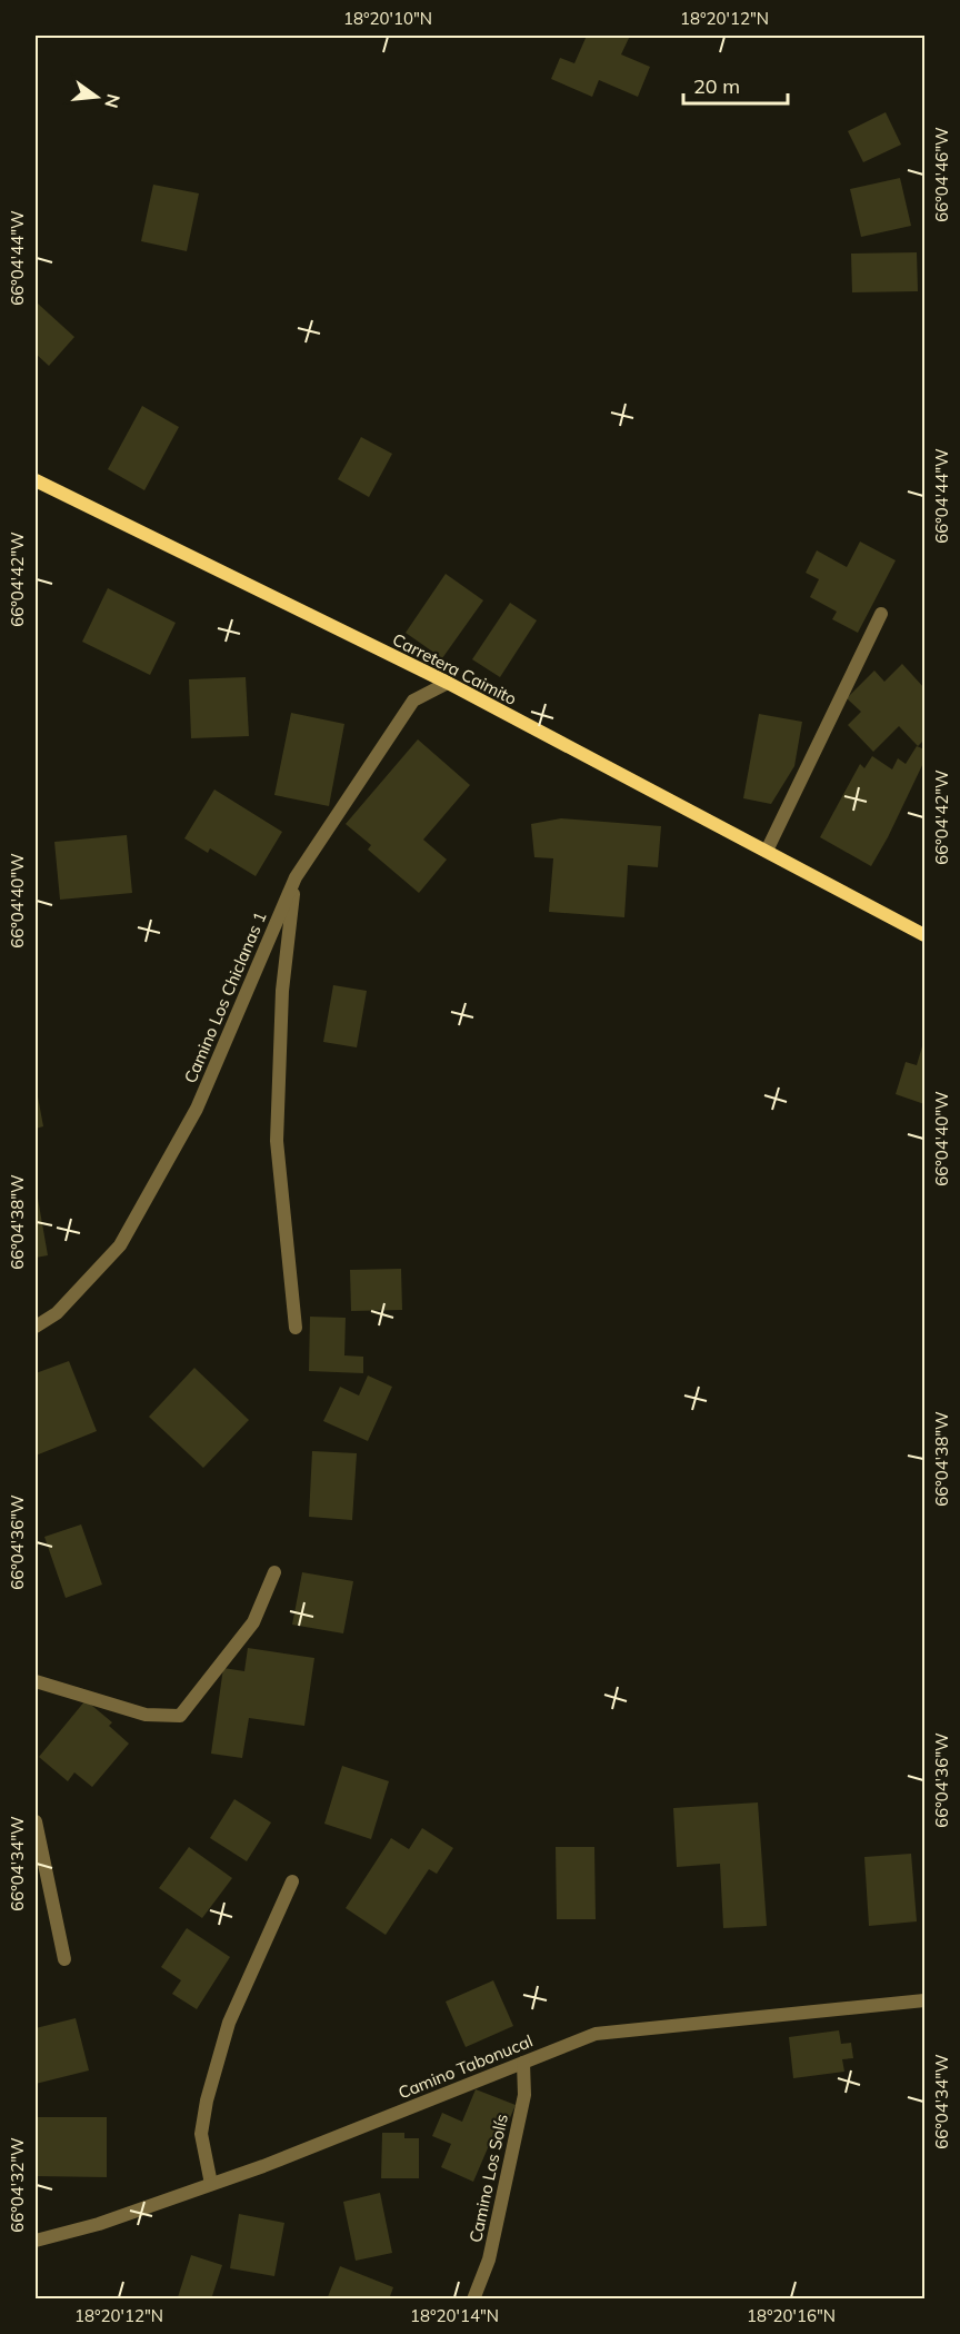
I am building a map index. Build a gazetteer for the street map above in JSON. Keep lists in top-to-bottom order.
{
  "streets": {
    "street": [
      "Carretera Caimito",
      "Camino Los Chiclanas 1",
      "Camino Tabonucal",
      "Camino Los Solís"
    ]
  },
  "crossings": [
    ["Carretera Caimito", "Camino Los Chiclanas 1"],
    ["Camino Tabonucal", "Camino Los Solís"]
  ],
  "scale_bar": "20 m",
  "north": "right",
  "coordinates": [
    "18°20'10\"N",
    "18°20'12\"N",
    "66°04'46\"W",
    "66°04'44\"W",
    "66°04'42\"W",
    "66°04'40\"W",
    "66°04'38\"W",
    "66°04'36\"W",
    "66°04'34\"W",
    "66°04'32\"W",
    "18°20'14\"N",
    "18°20'16\"N"
  ]
}
